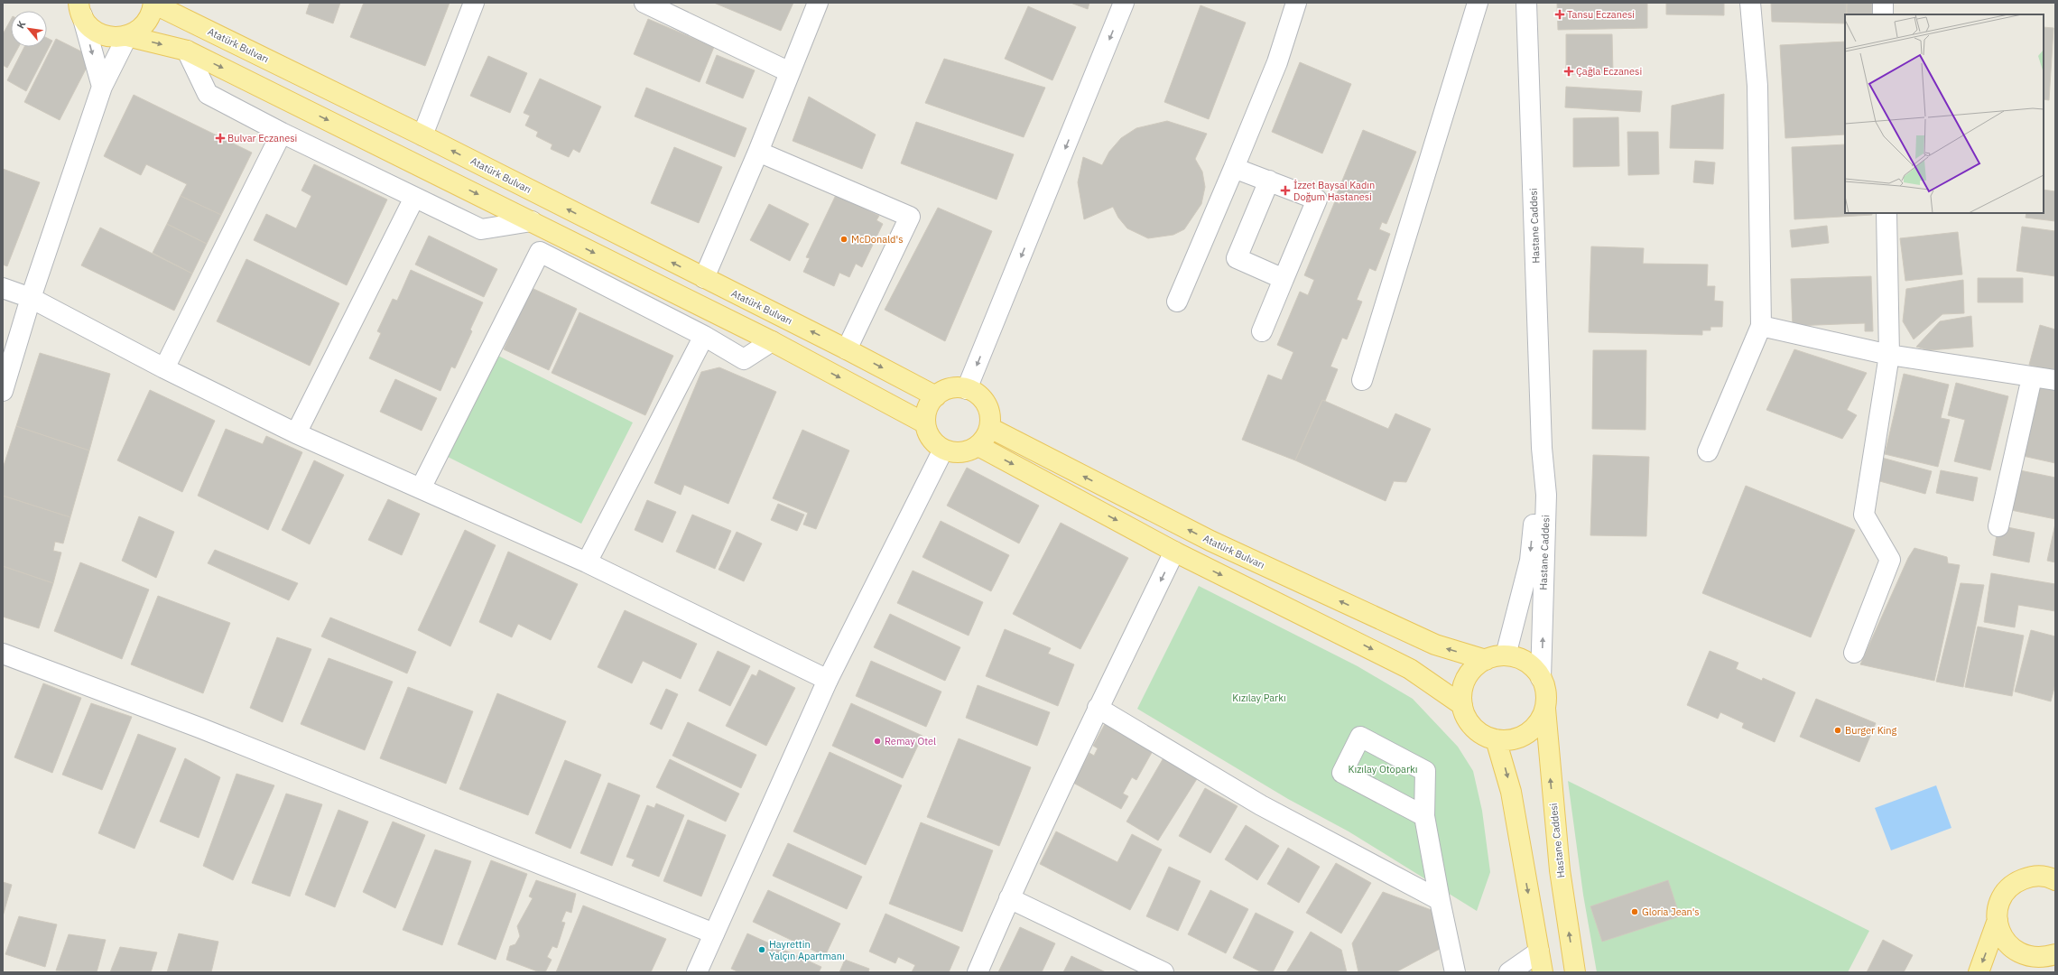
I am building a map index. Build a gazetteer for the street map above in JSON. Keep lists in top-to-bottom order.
{
  "streets": {
    "main road": ["Atatürk Bulvarı", "Hastane Caddesi"]
  },
  "crossings": [
    ["Atatürk Bulvarı", "Hastane Caddesi"]
  ],
  "parks": ["Kızılay Parkı", "Kızılay Otoparkı"],
  "places": {
    "health": [
      "Tansu Eczanesi",
      "Çağla Eczanesi",
      "Bulvar Eczanesi",
      "İzzet Baysal Kadın Doğum Hastanesi"
    ],
    "other": [
      "McDonald's",
      "Burger King",
      "Remay Otel",
      "Gloria Jean's",
      "Hayrettin Yalçın Apartmanı"
    ]
  },
  "north": "top left"
}
